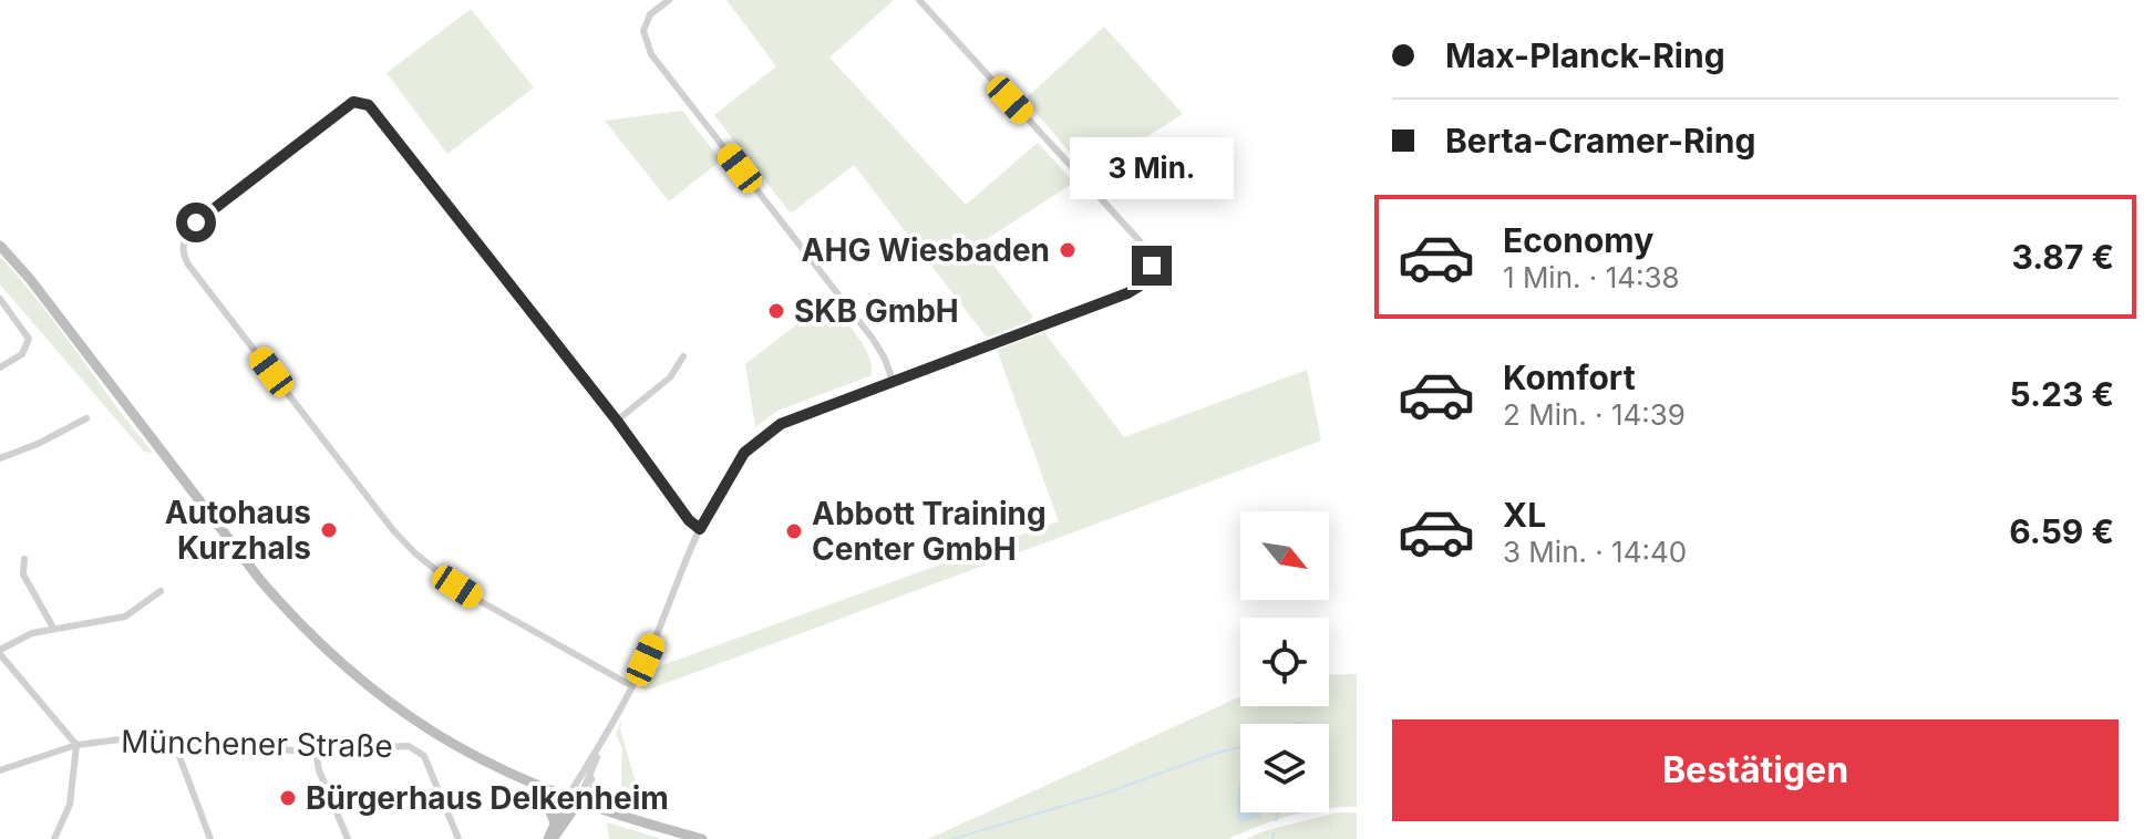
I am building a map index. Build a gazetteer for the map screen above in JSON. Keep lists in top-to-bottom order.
{
  "streets": {
    "street": ["Münchener Straße"]
  },
  "places": [
    "AHG Wiesbaden",
    "SKB GmbH",
    "Autohaus Kurzhals",
    "Abbott Training Center GmbH",
    "Bürgerhaus Delkenheim"
  ],
  "north": "bottom right",
  "page": {
    "banner": ["Max-Planck-Ring", "Berta-Cramer-Ring"],
    "bubble": "3 Min.",
    "list": [
      {
        "name": "Economy",
        "note": "1 Min. · 14:38",
        "value": "3.87 €"
      },
      {
        "name": "Komfort",
        "note": "2 Min. · 14:39",
        "value": "5.23 €"
      },
      {
        "name": "XL",
        "note": "3 Min. · 14:40",
        "value": "6.59 €"
      }
    ],
    "buttons": "Bestätigen"
  }
}
